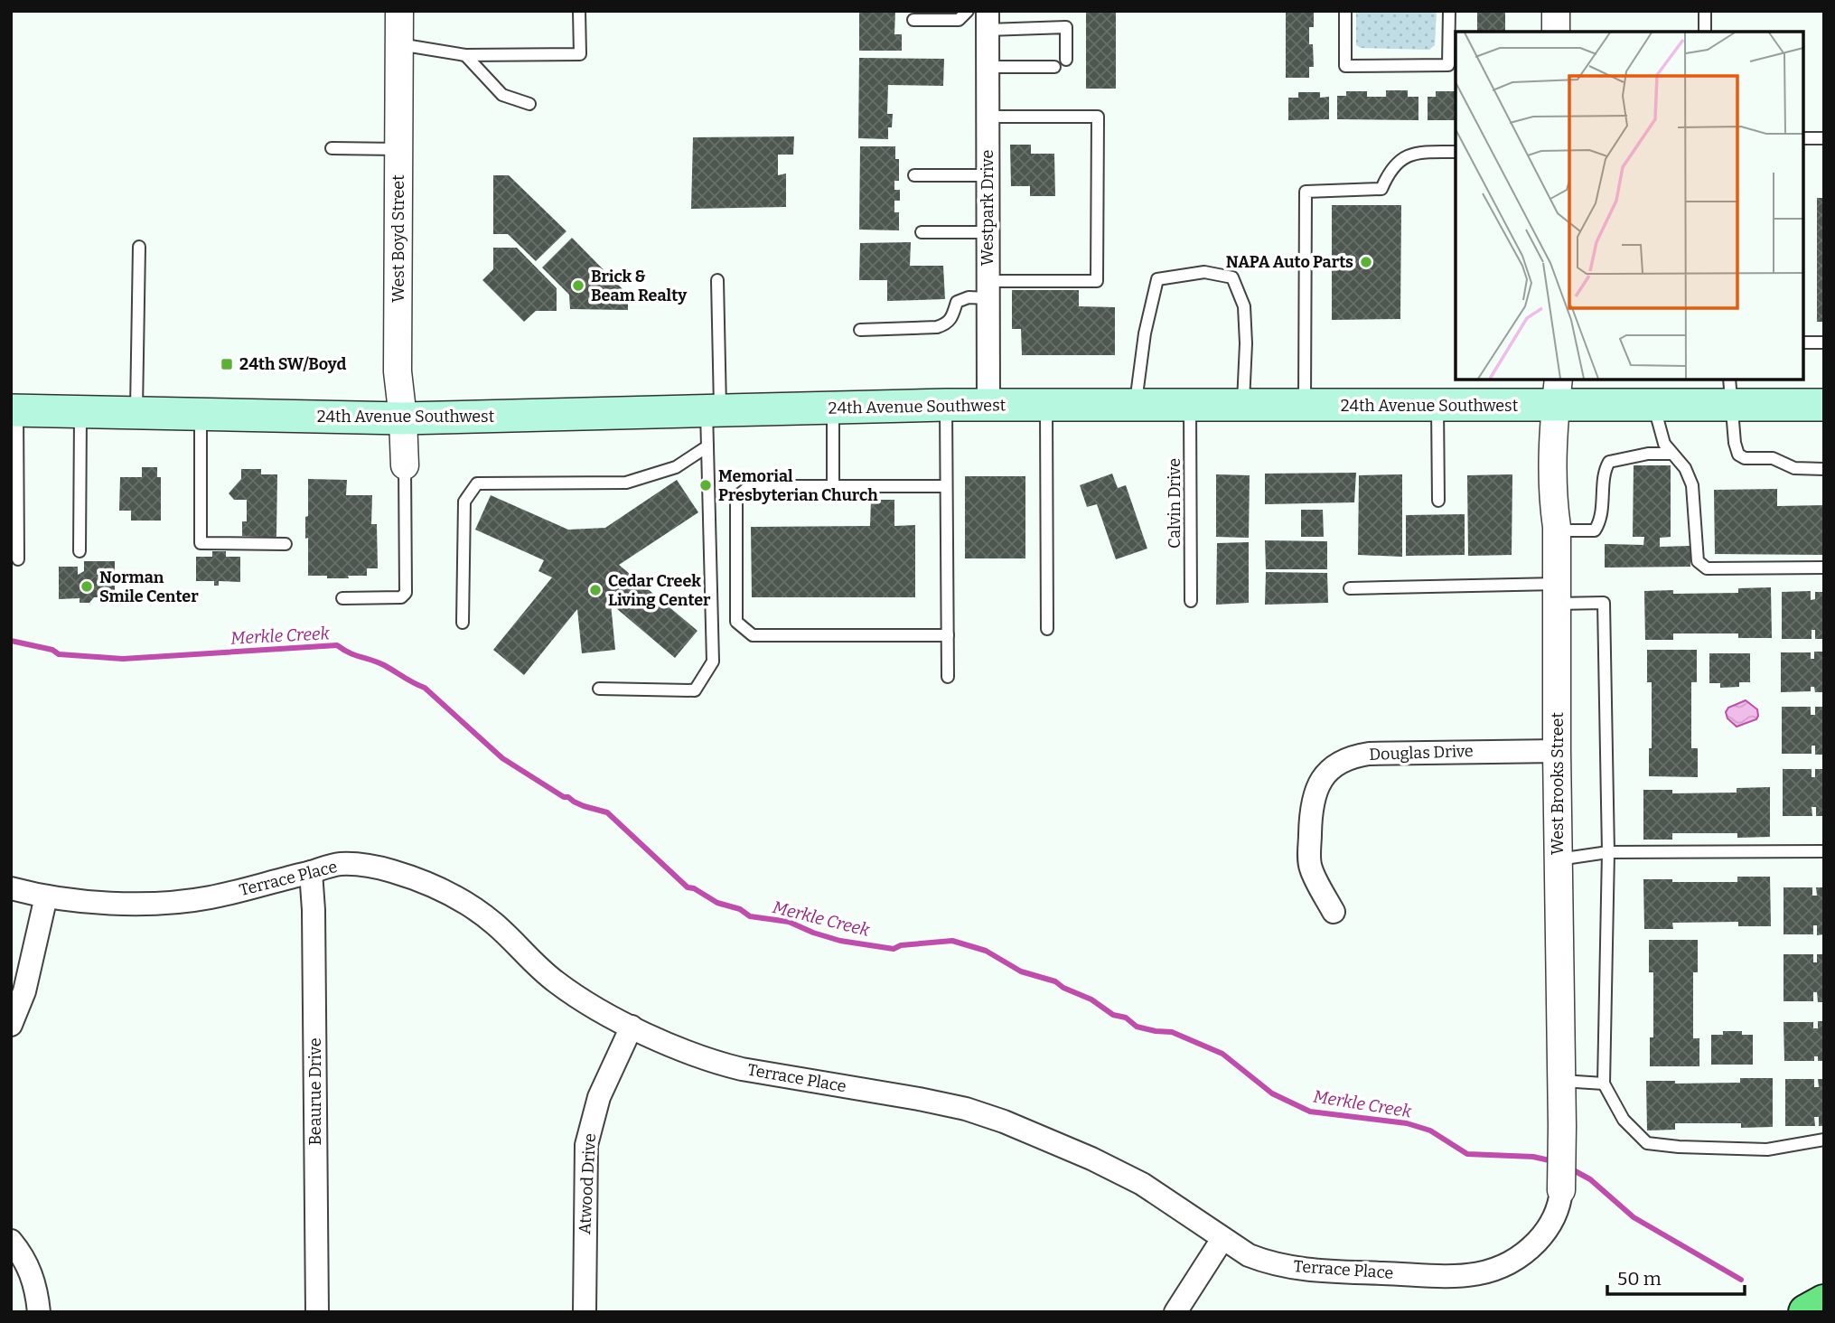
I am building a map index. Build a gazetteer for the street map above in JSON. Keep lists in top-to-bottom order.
{
  "streets": {
    "main road": ["24th Avenue Southwest"],
    "street": [
      "Westpark Drive",
      "West Boyd Street",
      "Douglas Drive",
      "West Brooks Street",
      "Terrace Place",
      "Beaurue Drive",
      "Atwood Drive"
    ],
    "lane": ["Calvin Drive"]
  },
  "crossings": [
    ["Westpark Drive", "24th Avenue Southwest"],
    ["West Boyd Street", "24th Avenue Southwest"],
    ["24th Avenue Southwest", "Calvin Drive"],
    ["24th Avenue Southwest", "West Brooks Street"],
    ["Douglas Drive", "West Brooks Street"],
    ["West Brooks Street", "Terrace Place"],
    ["Terrace Place", "Beaurue Drive"],
    ["Terrace Place", "Atwood Drive"]
  ],
  "water": ["Merkle Creek"],
  "places": {
    "other": [
      "NAPA Auto Parts",
      "Brick & Beam Realty",
      "Memorial Presbyterian Church",
      "Norman Smile Center",
      "Cedar Creek Living Center"
    ],
    "transit": ["24th SW/Boyd"]
  },
  "scale_bar": "50 m"
}
